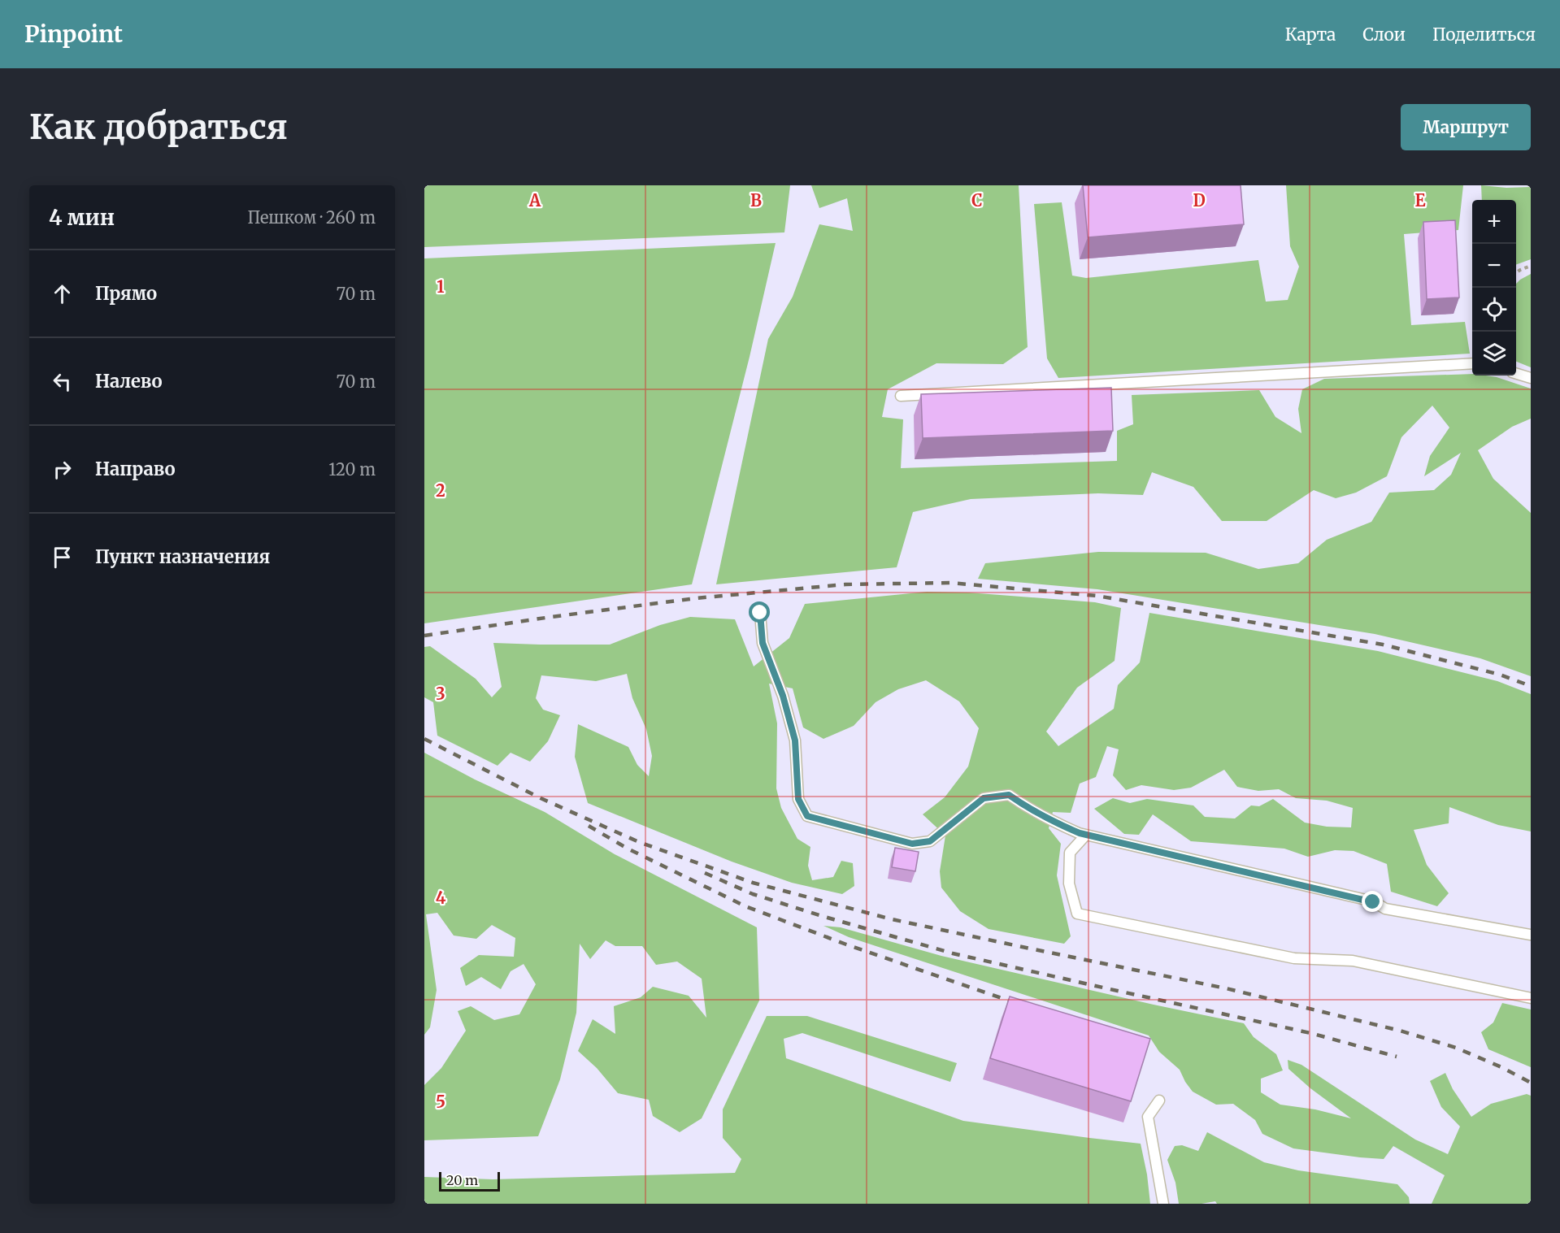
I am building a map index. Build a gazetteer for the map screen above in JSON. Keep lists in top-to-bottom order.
{
  "scale_bar": "20 m",
  "page": {
    "header": "Pinpoint",
    "nav": ["Карта", "Слои", "Поделиться"],
    "buttons": "Маршрут",
    "title": "Как добраться",
    "heading": ["4 мин", "Пешком · 260 m"],
    "map_buttons": ["+", "−"],
    "list": [
      ["Прямо", "70 m"],
      ["Налево", "70 m"],
      ["Направо", "120 m"],
      "Пункт назначения"
    ],
    "scale": "20 m"
  },
  "grid": {
    "columns": [
      "A",
      "B",
      "C",
      "D",
      "E"
    ],
    "rows": [
      "1",
      "2",
      "3",
      "4",
      "5"
    ]
  }
}
